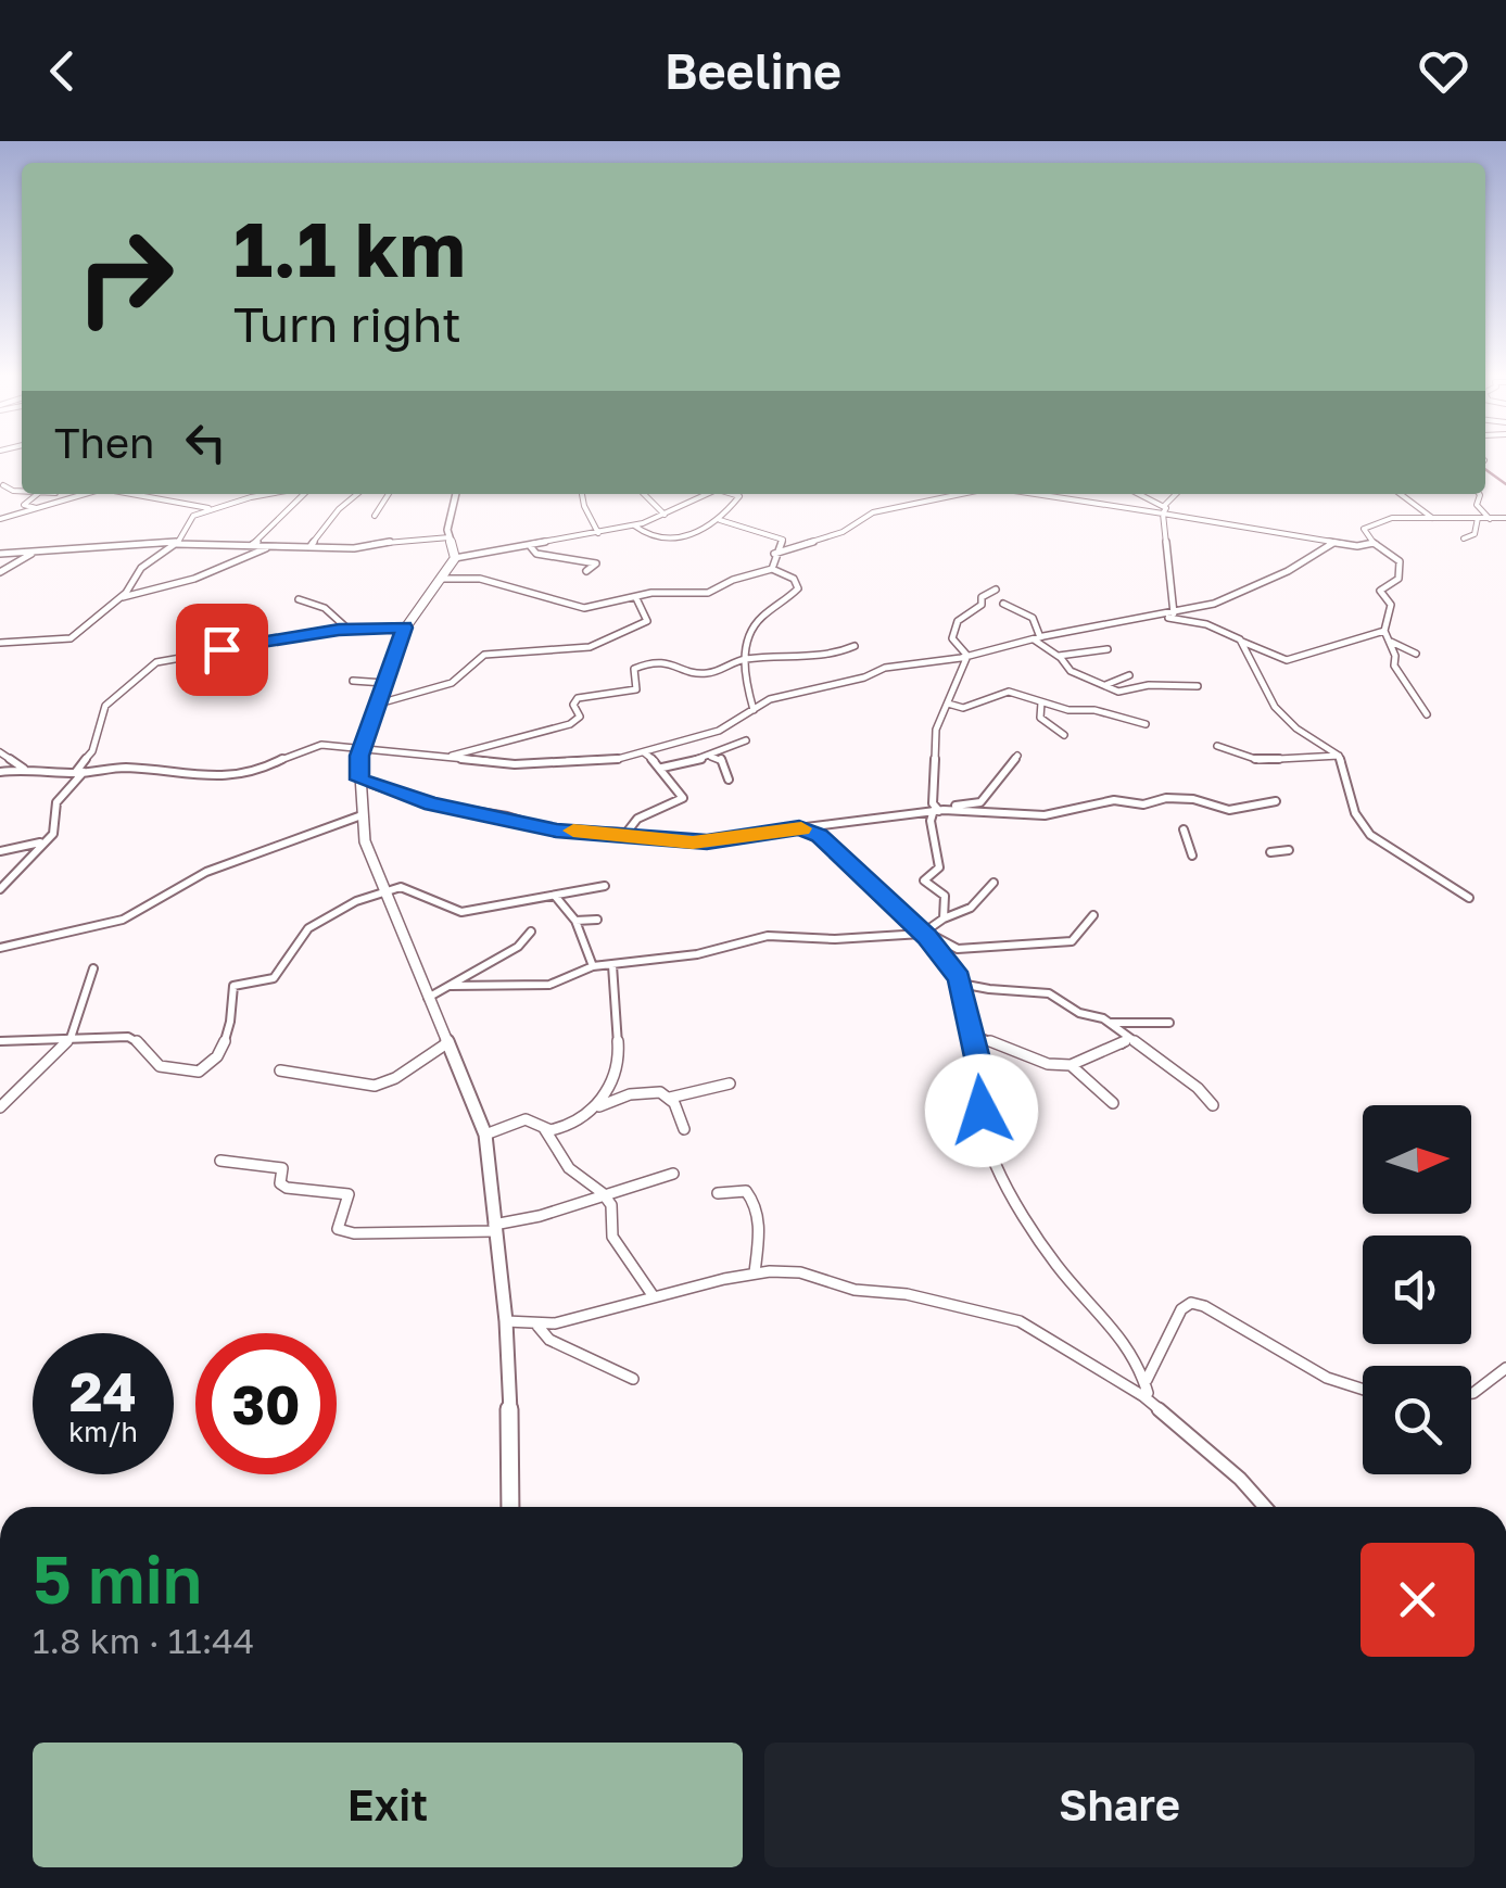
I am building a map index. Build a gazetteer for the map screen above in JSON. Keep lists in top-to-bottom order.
{
  "north": "right",
  "page": {
    "header": "Beeline",
    "turn": ["1.1 km", "Turn right"],
    "then": "Then",
    "speed": "24 km/h",
    "limit": "30",
    "heading": ["5 min", "1.8 km · 11:44"],
    "buttons": ["Exit", "Share"]
  }
}
